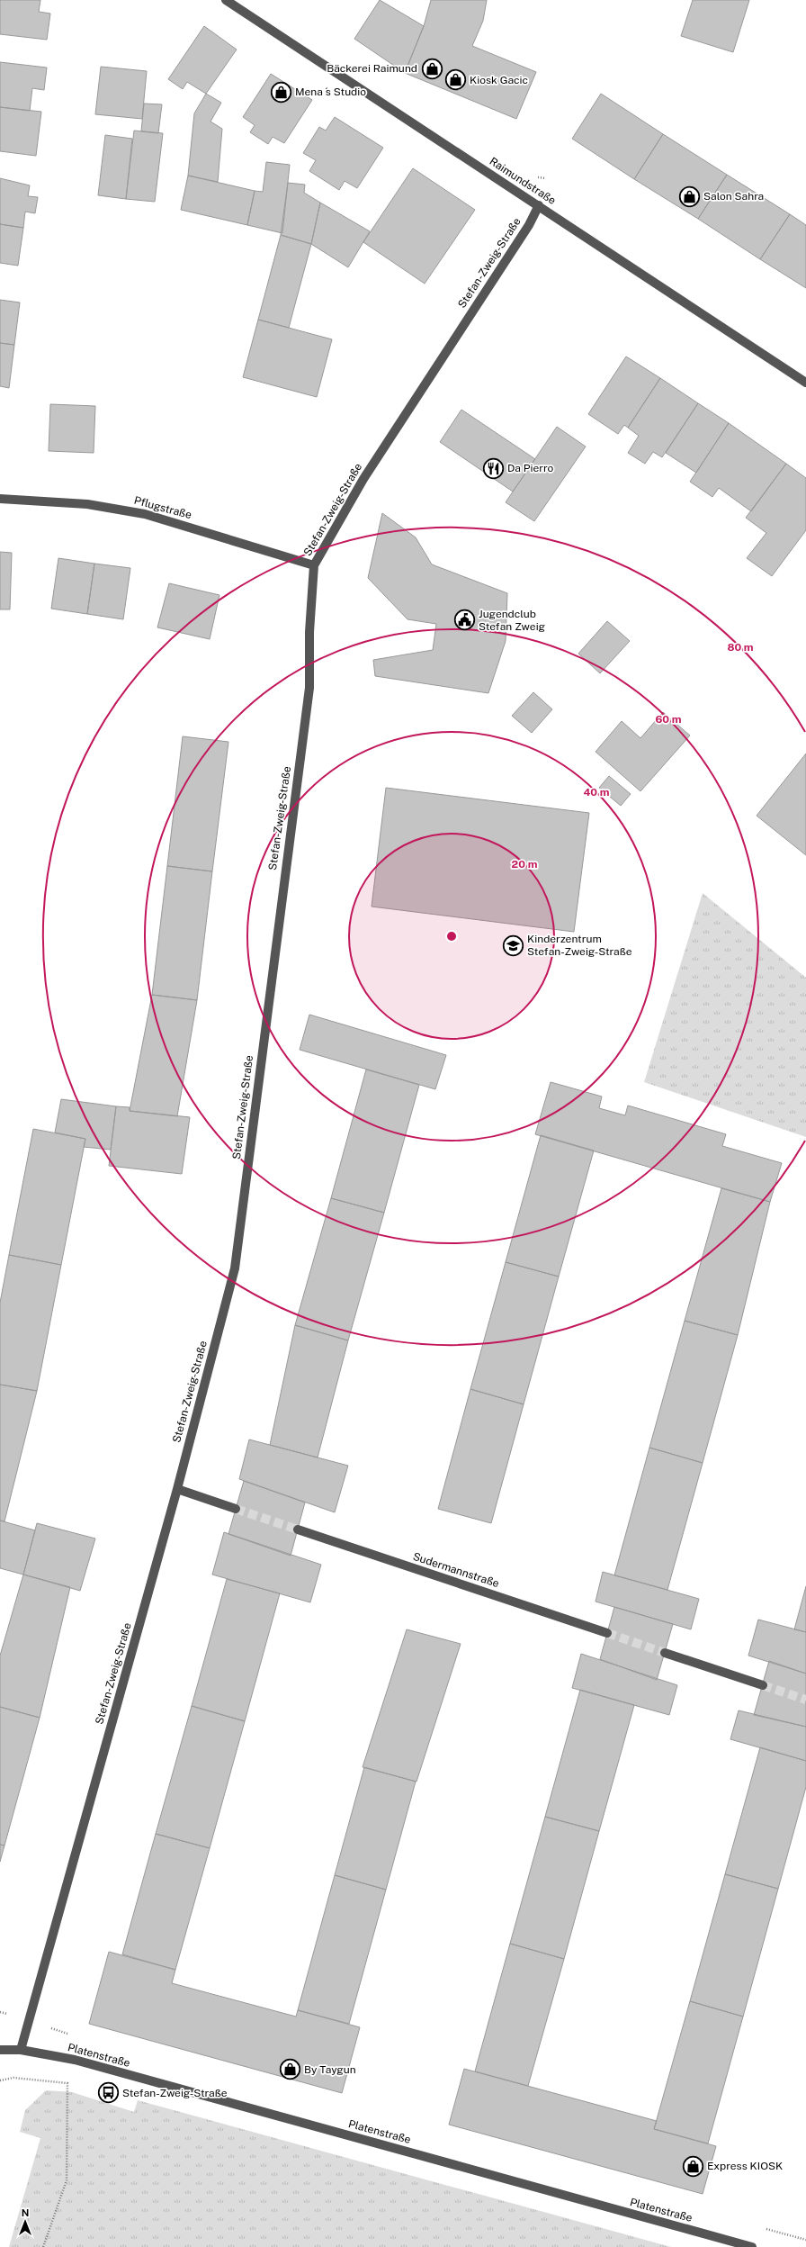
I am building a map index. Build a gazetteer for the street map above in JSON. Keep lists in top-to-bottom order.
{
  "streets": {
    "street": [
      "Raimundstraße",
      "Stefan-Zweig-Straße",
      "Pflugstraße",
      "Sudermannstraße",
      "Platenstraße"
    ]
  },
  "crossings": [
    ["Raimundstraße", "Stefan-Zweig-Straße"],
    ["Stefan-Zweig-Straße", "Pflugstraße"],
    ["Stefan-Zweig-Straße", "Platenstraße"]
  ],
  "places": {
    "shop": [
      "Bäckerei Raimund",
      "Kiosk Gacic",
      "Mena ́s Studio",
      "Salon Sahra",
      "By Taygun",
      "Express KIOSK"
    ],
    "restaurant": ["Da Pierro"],
    "public building": ["Jugendclub Stefan Zweig"],
    "school or university": ["Kinderzentrum Stefan-Zweig-Straße"],
    "bus stop": ["Stefan-Zweig-Straße"]
  },
  "north": "top",
  "rings": [
    "80 m",
    "60 m",
    "40 m",
    "20 m"
  ]
}
